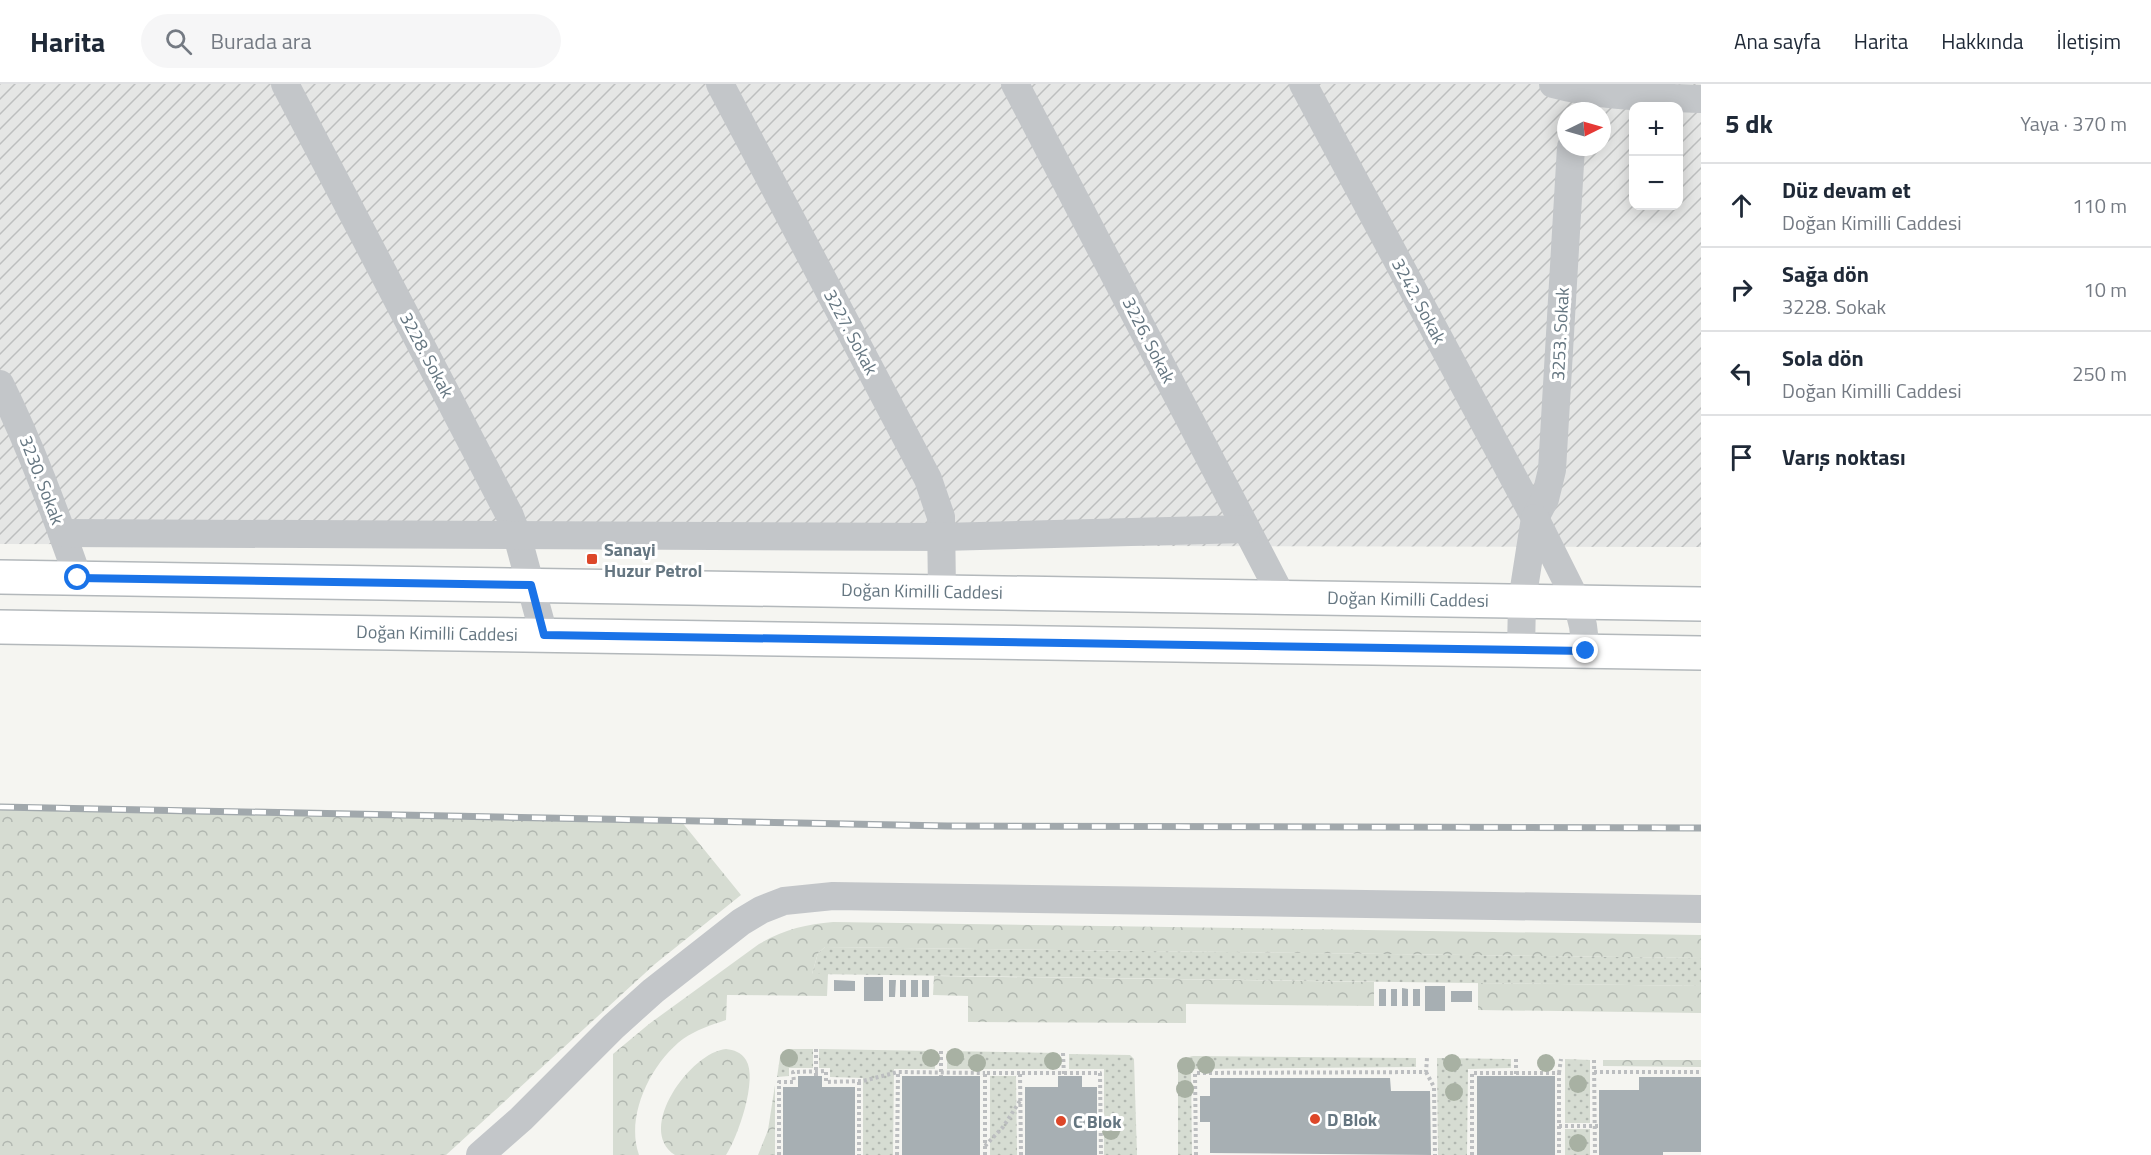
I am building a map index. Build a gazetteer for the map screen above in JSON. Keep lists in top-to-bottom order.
{
  "streets": {
    "main road": ["Doğan Kimilli Caddesi"],
    "street": [
      "3242. Sokak",
      "3227. Sokak",
      "3253. Sokak",
      "3226. Sokak",
      "3228. Sokak",
      "3230. Sokak"
    ]
  },
  "crossings": [
    ["3242. Sokak", "3253. Sokak"],
    ["3242. Sokak", "Doğan Kimilli Caddesi"],
    ["3227. Sokak", "Doğan Kimilli Caddesi"],
    ["3226. Sokak", "Doğan Kimilli Caddesi"],
    ["3228. Sokak", "Doğan Kimilli Caddesi"],
    ["3230. Sokak", "Doğan Kimilli Caddesi"]
  ],
  "places": {
    "transit": ["Sanayi Huzur Petrol"],
    "other": ["D Blok", "C Blok"]
  },
  "north": "right",
  "page": {
    "header": "Harita",
    "search": "Burada ara",
    "nav": [
      "Ana sayfa",
      "Harita",
      "Hakkında",
      "İletişim"
    ],
    "heading": ["5 dk", "Yaya · 370 m"],
    "map_buttons": ["+", "−"],
    "list": [
      ["Düz devam et", "Doğan Kimilli Caddesi", "110 m"],
      ["Sağa dön", "3228. Sokak", "10 m"],
      ["Sola dön", "Doğan Kimilli Caddesi", "250 m"],
      "Varış noktası"
    ]
  }
}
